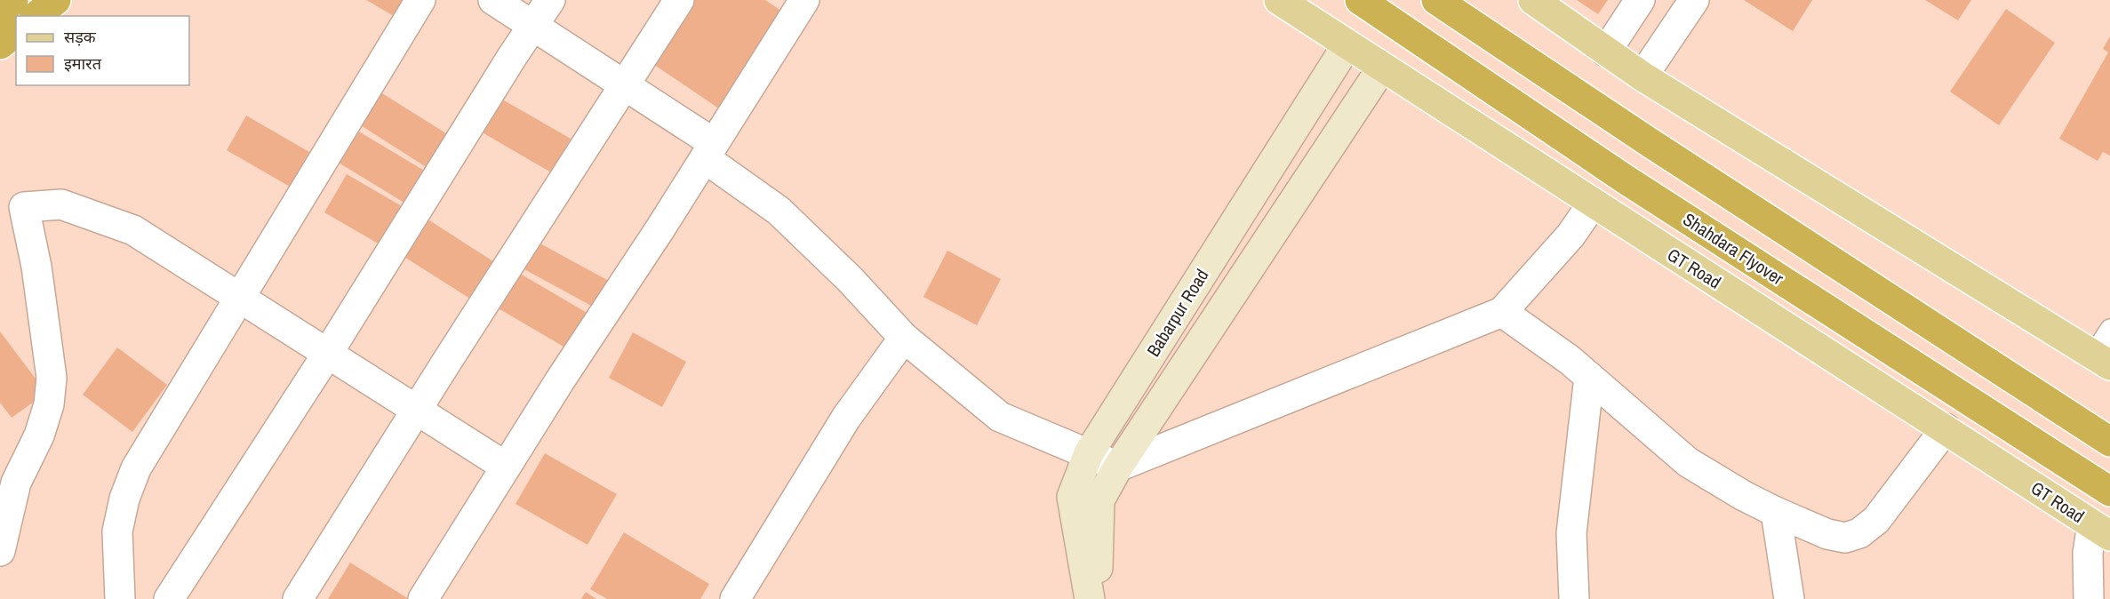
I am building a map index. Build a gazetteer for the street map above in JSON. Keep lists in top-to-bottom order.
{
  "streets": {
    "highway": ["Shahdara Flyover"],
    "main road": ["GT Road"],
    "street": ["Babarpur Road"]
  },
  "crossings": [
    ["GT Road", "Babarpur Road"]
  ],
  "legend": ["सड़क", "इमारत"]
}
